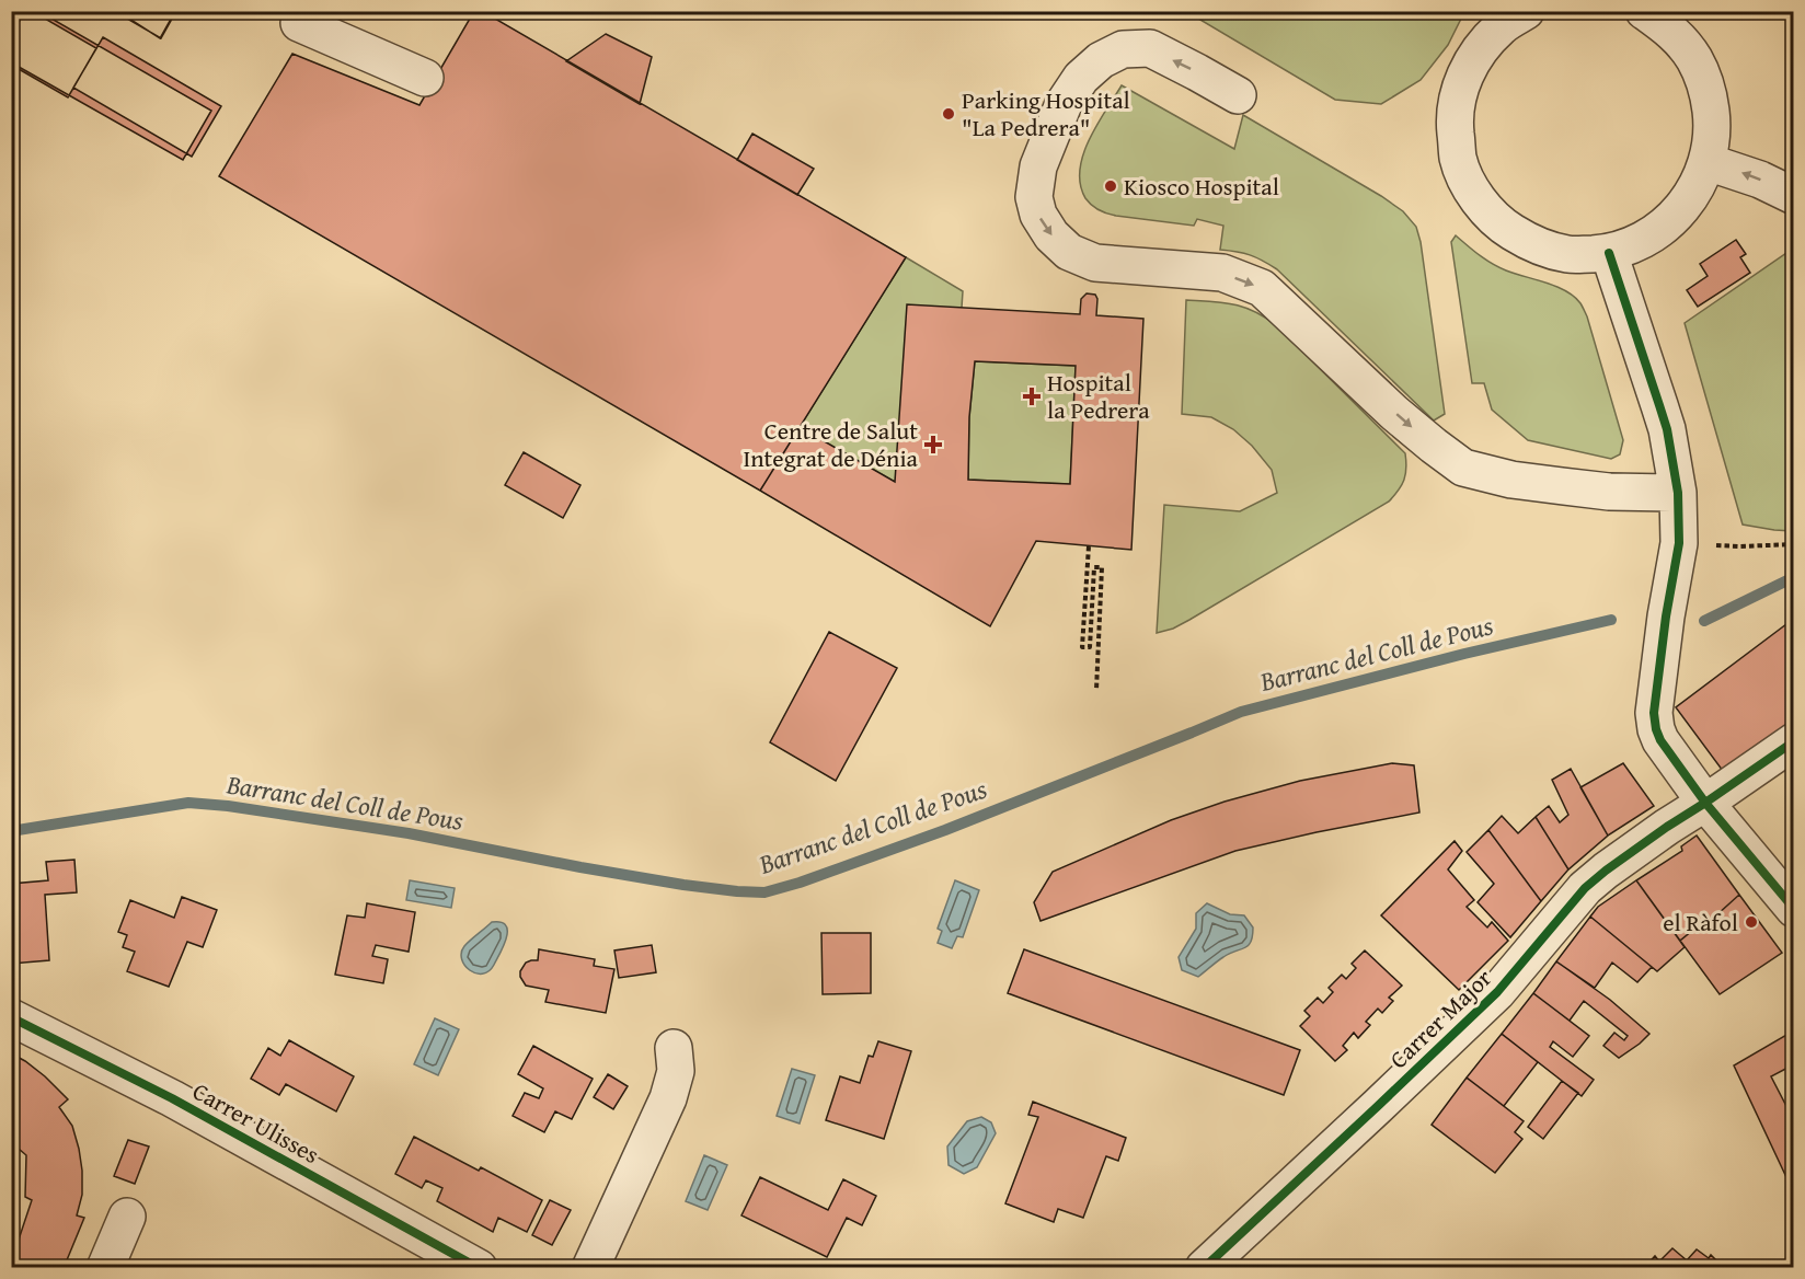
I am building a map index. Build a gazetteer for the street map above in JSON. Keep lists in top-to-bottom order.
{
  "streets": {
    "street": ["Carrer Major", "Carrer Ulisses"]
  },
  "water": ["Barranc del Coll de Pous"],
  "places": {
    "other": ["Parking Hospital \"La Pedrera\"", "Kiosco Hospital", "el Ràfol"],
    "health": ["Hospital la Pedrera", "Centre de Salut Integrat de Dénia"]
  }
}
